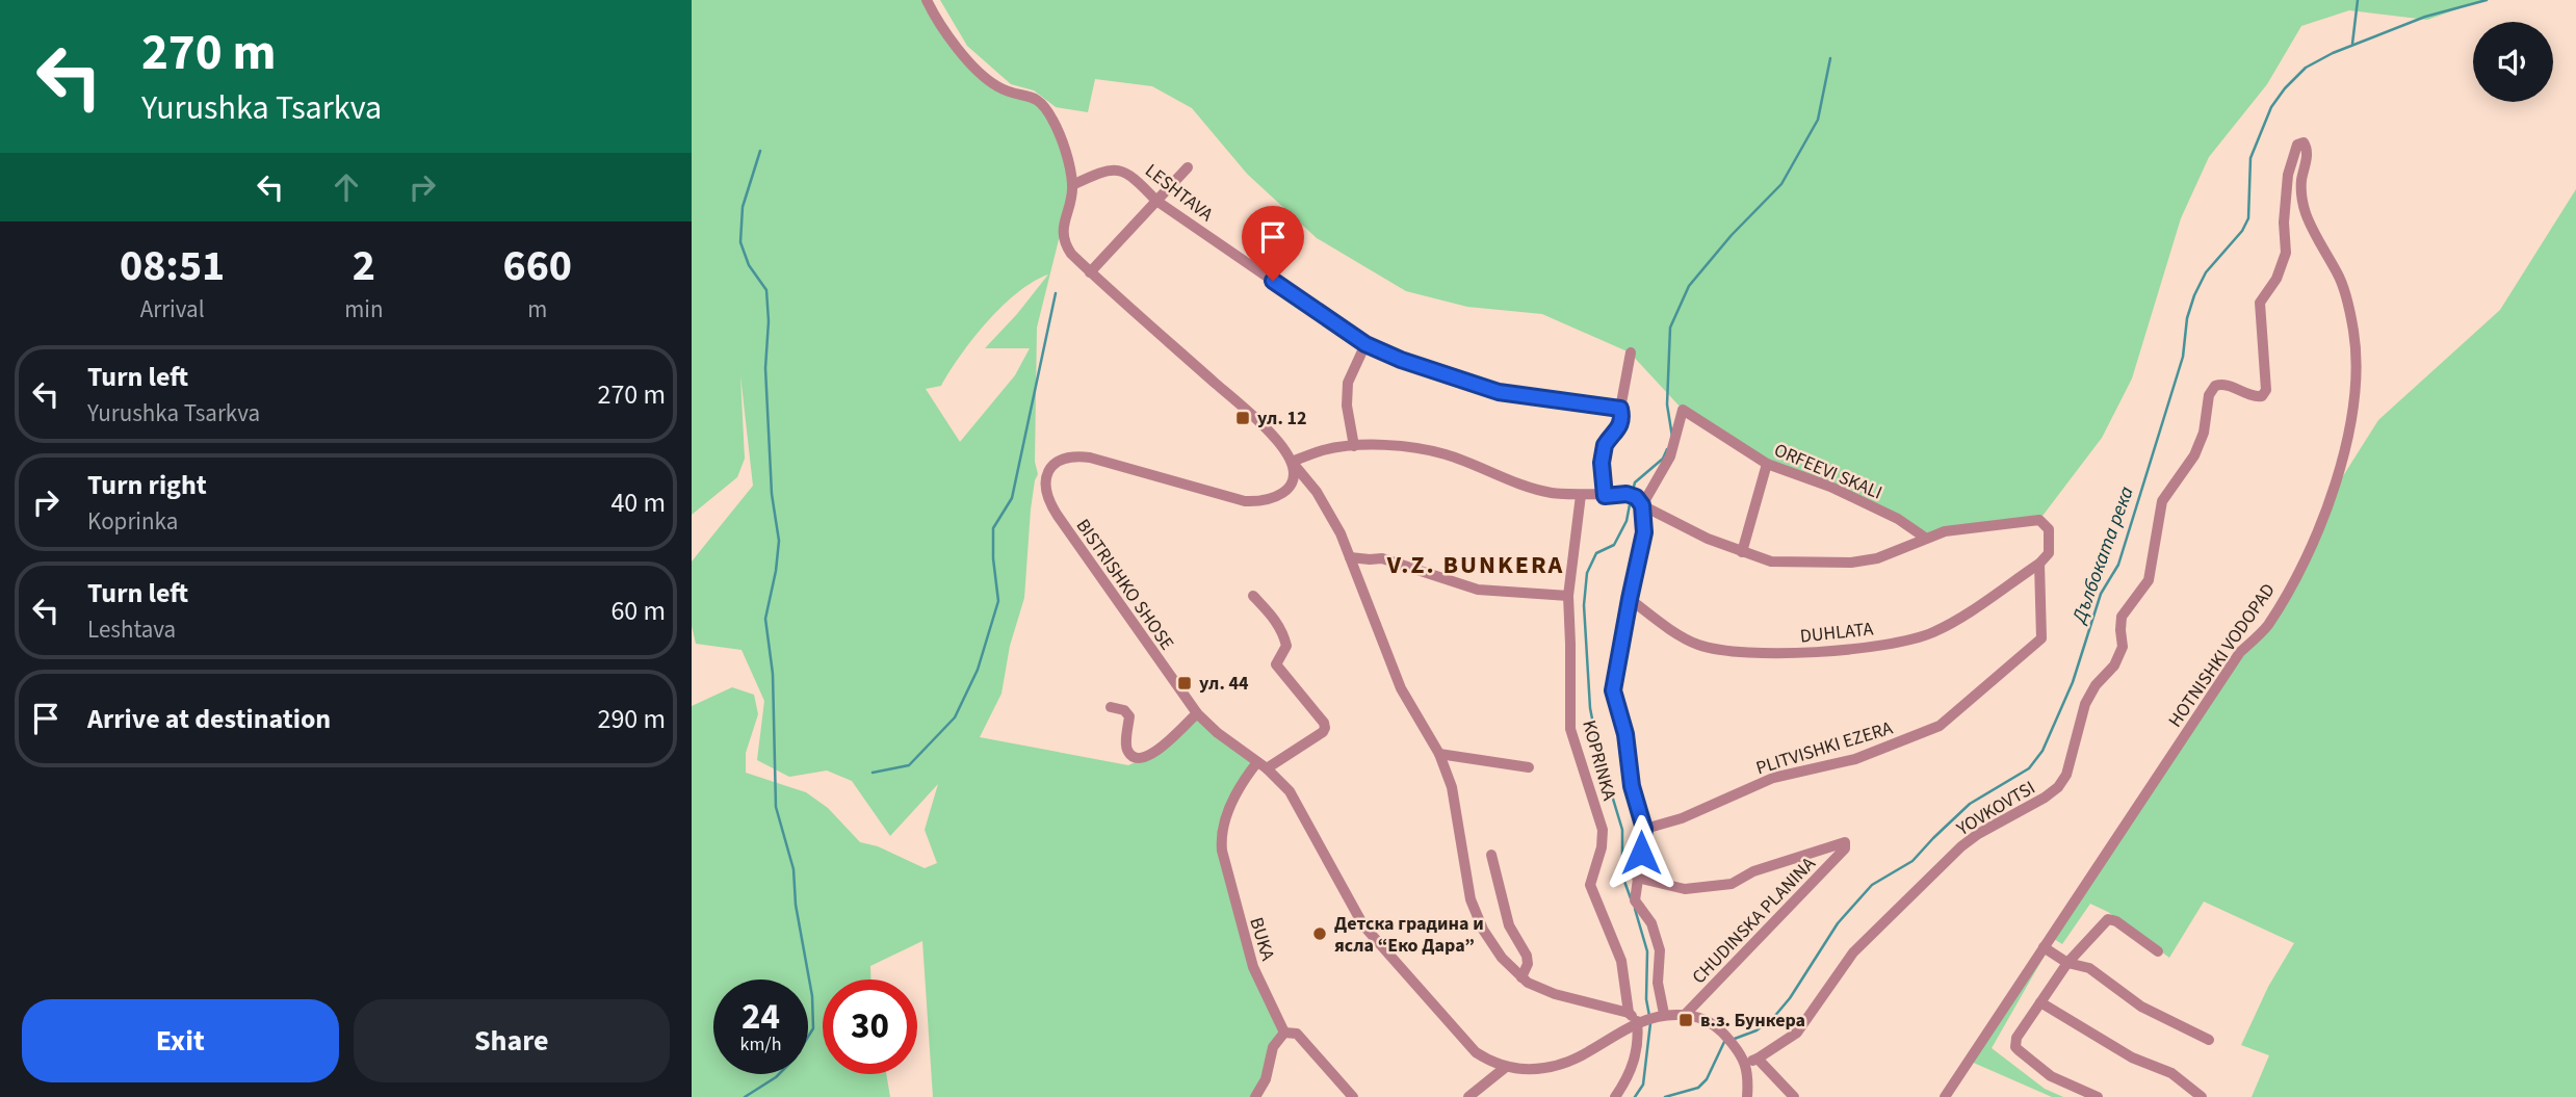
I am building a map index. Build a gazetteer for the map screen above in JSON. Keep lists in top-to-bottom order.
{
  "streets": {
    "street": [
      "LESHTAVA",
      "ORFEEVI SKALI",
      "BISTRISHKO SHOSE",
      "DUHLATA",
      "HOTNISHKI VODOPAD",
      "PLITVISHKI EZERA",
      "KOPRINKA",
      "YOVKOVTSI",
      "CHUDINSKA PLANINA",
      "BUKA"
    ]
  },
  "crossings": [
    ["BISTRISHKO SHOSE", "CHUDINSKA PLANINA"],
    ["BISTRISHKO SHOSE", "BUKA"],
    ["DUHLATA", "PLITVISHKI EZERA"],
    ["HOTNISHKI VODOPAD", "YOVKOVTSI"]
  ],
  "districts": ["V.Z. BUNKERA"],
  "water": ["Дълбоката река"],
  "places": {
    "transit": ["ул. 12", "ул. 44", "в.з. Бункера"],
    "other": ["Детска градина и ясла “Еко Дара”"]
  },
  "page": {
    "turn": ["270 m", "Yurushka Tsarkva"],
    "eta": [
      "08:51",
      "Arrival",
      "2",
      "min",
      "660",
      "m"
    ],
    "list": [
      {
        "name": "Turn left",
        "note": "Yurushka Tsarkva",
        "value": "270 m"
      },
      {
        "name": "Turn right",
        "note": "Koprinka",
        "value": "40 m"
      },
      {
        "name": "Turn left",
        "note": "Leshtava",
        "value": "60 m"
      },
      {
        "name": "Arrive at destination",
        "value": "290 m"
      }
    ],
    "speed": "24 km/h",
    "limit": "30",
    "buttons": ["Exit", "Share"]
  }
}
